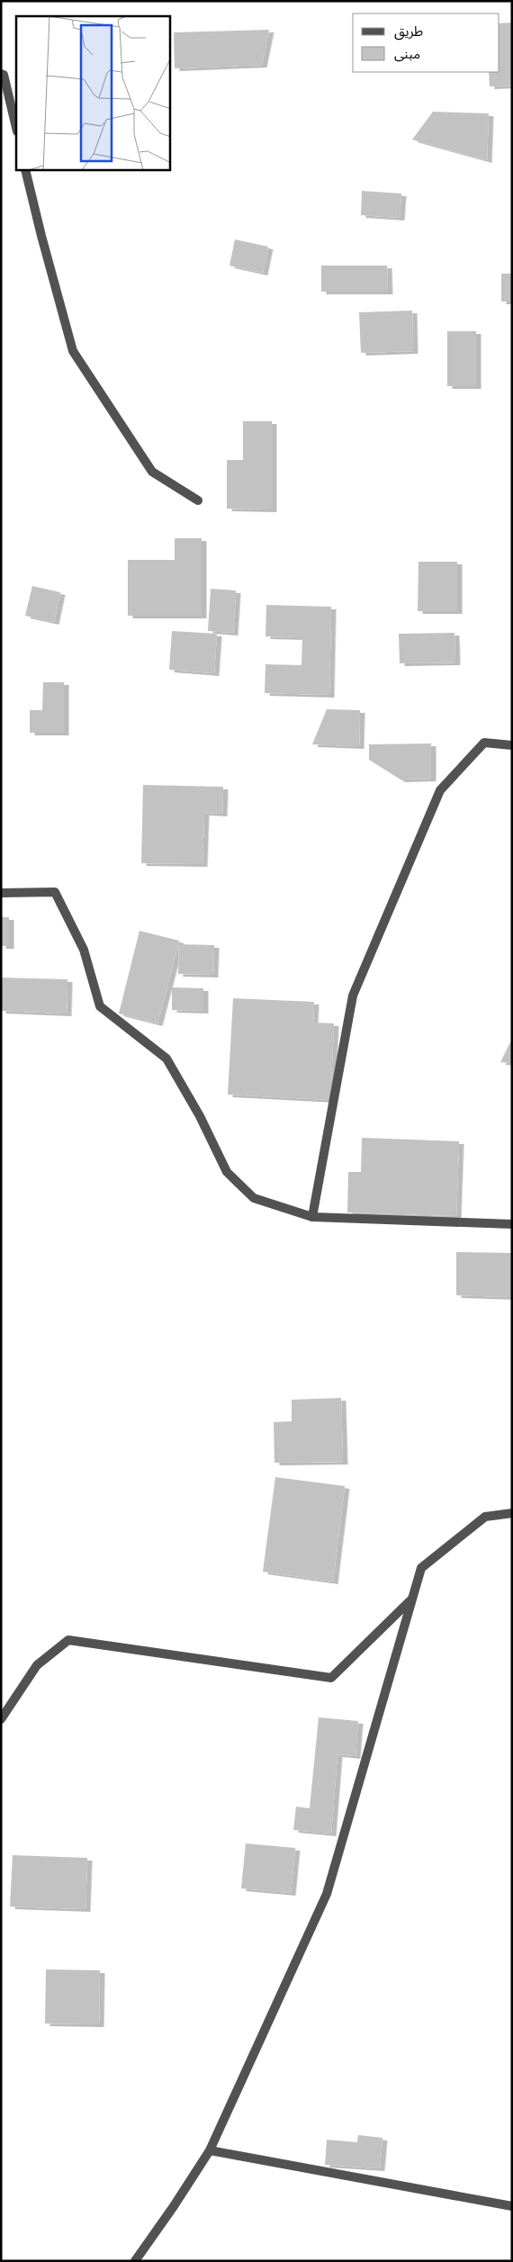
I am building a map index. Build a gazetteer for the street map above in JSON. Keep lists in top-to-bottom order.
{
  "legend": ["طريق", "مبنى"]
}
